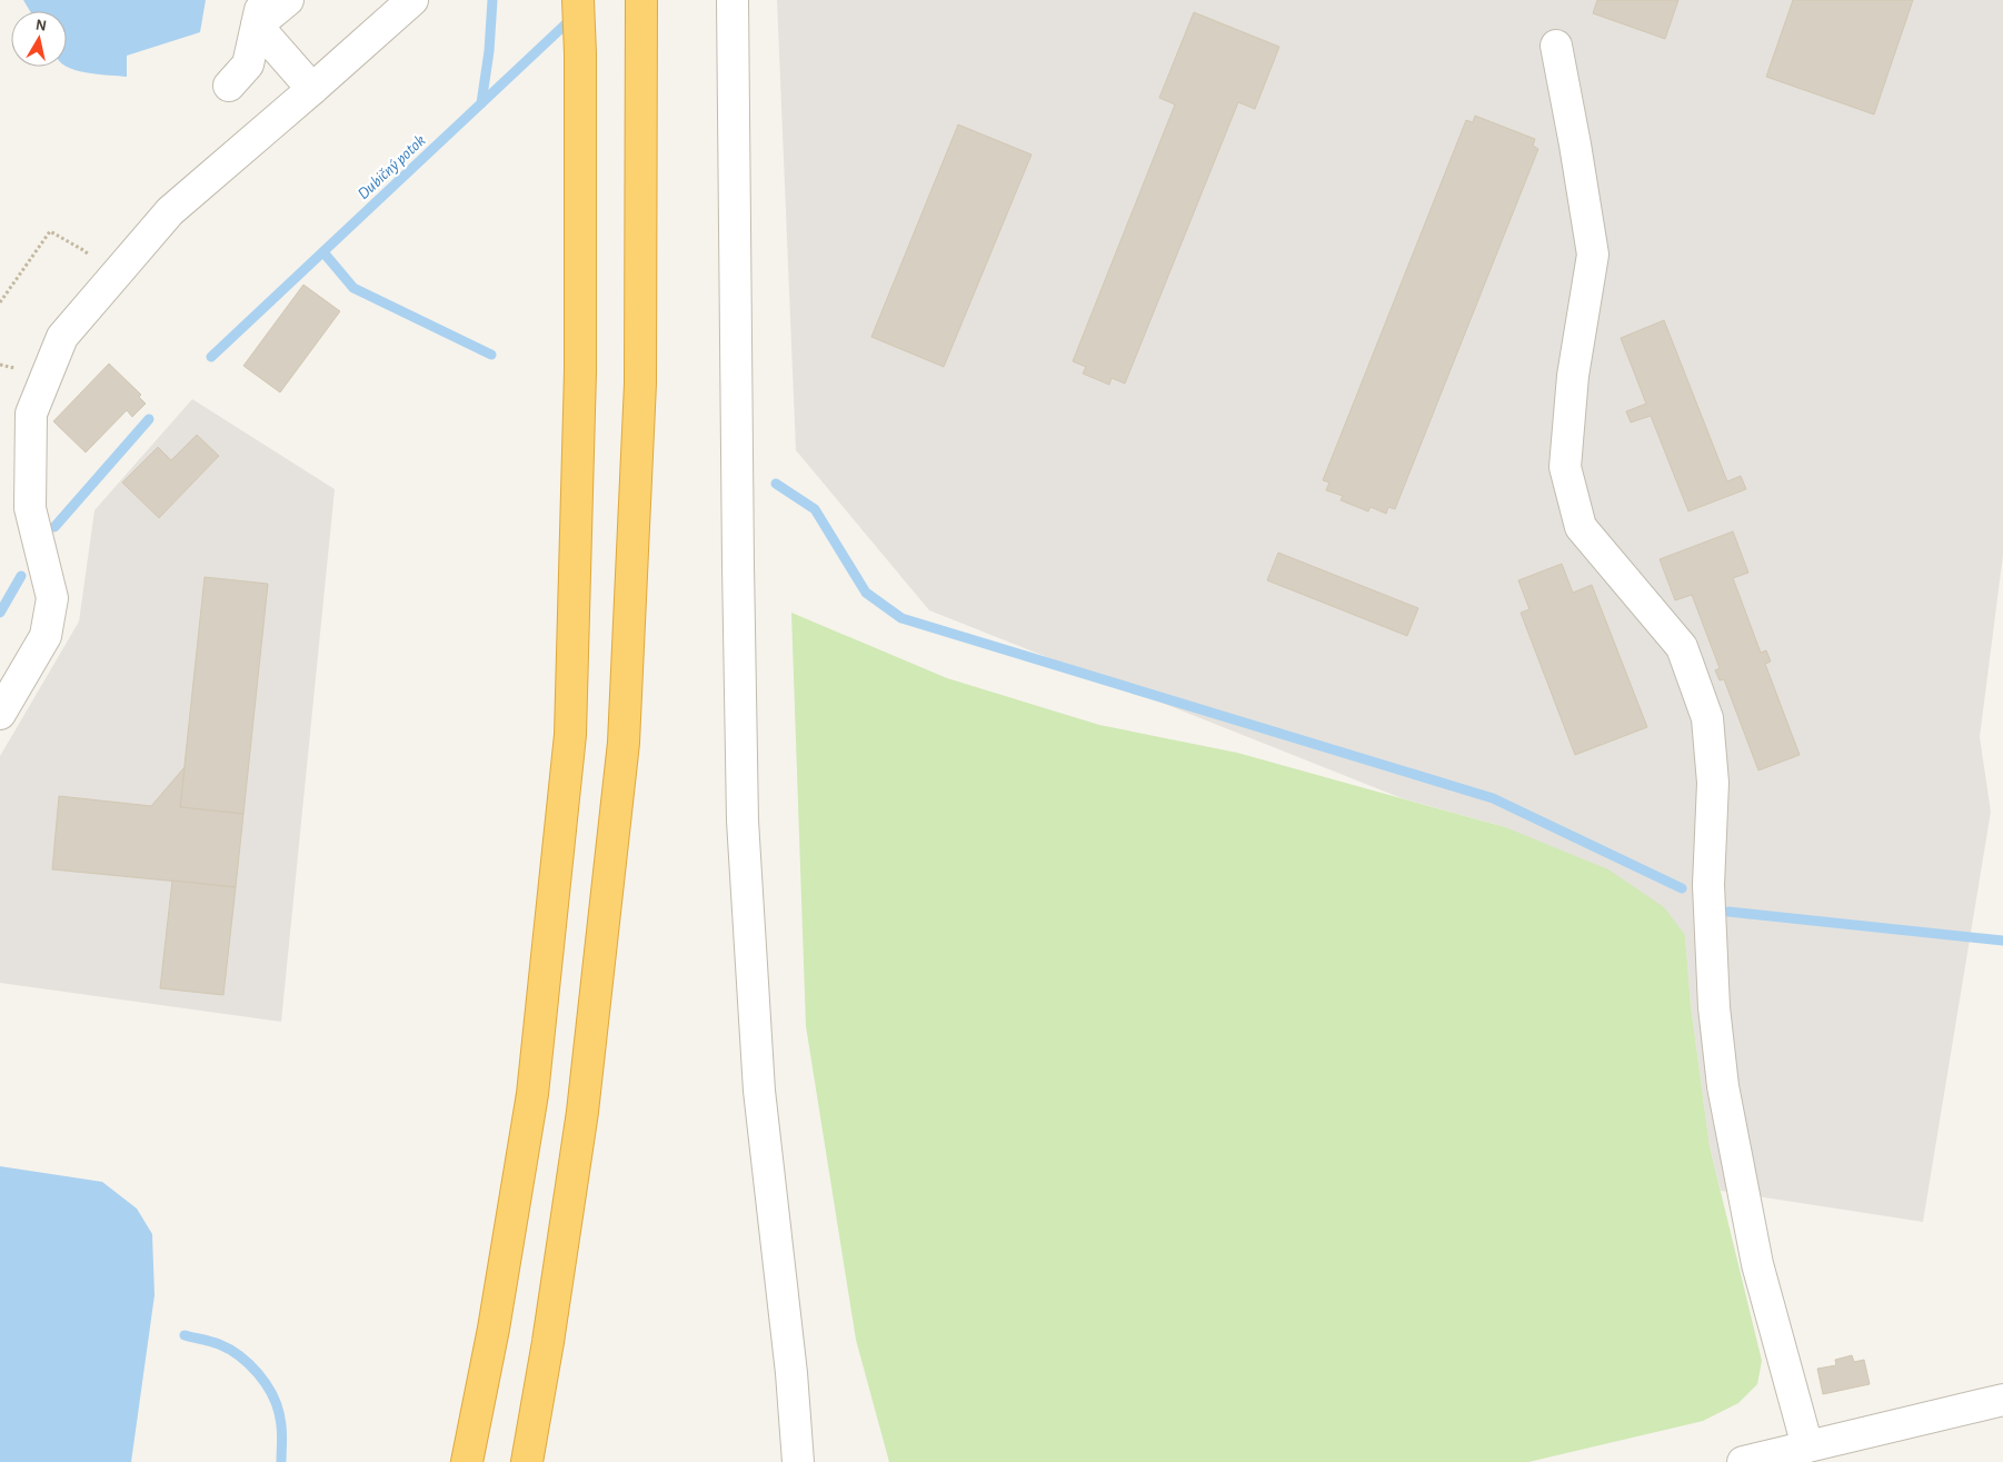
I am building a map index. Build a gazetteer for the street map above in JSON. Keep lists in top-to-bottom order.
{
  "water": ["Dubičný potok"],
  "north": "top"
}
